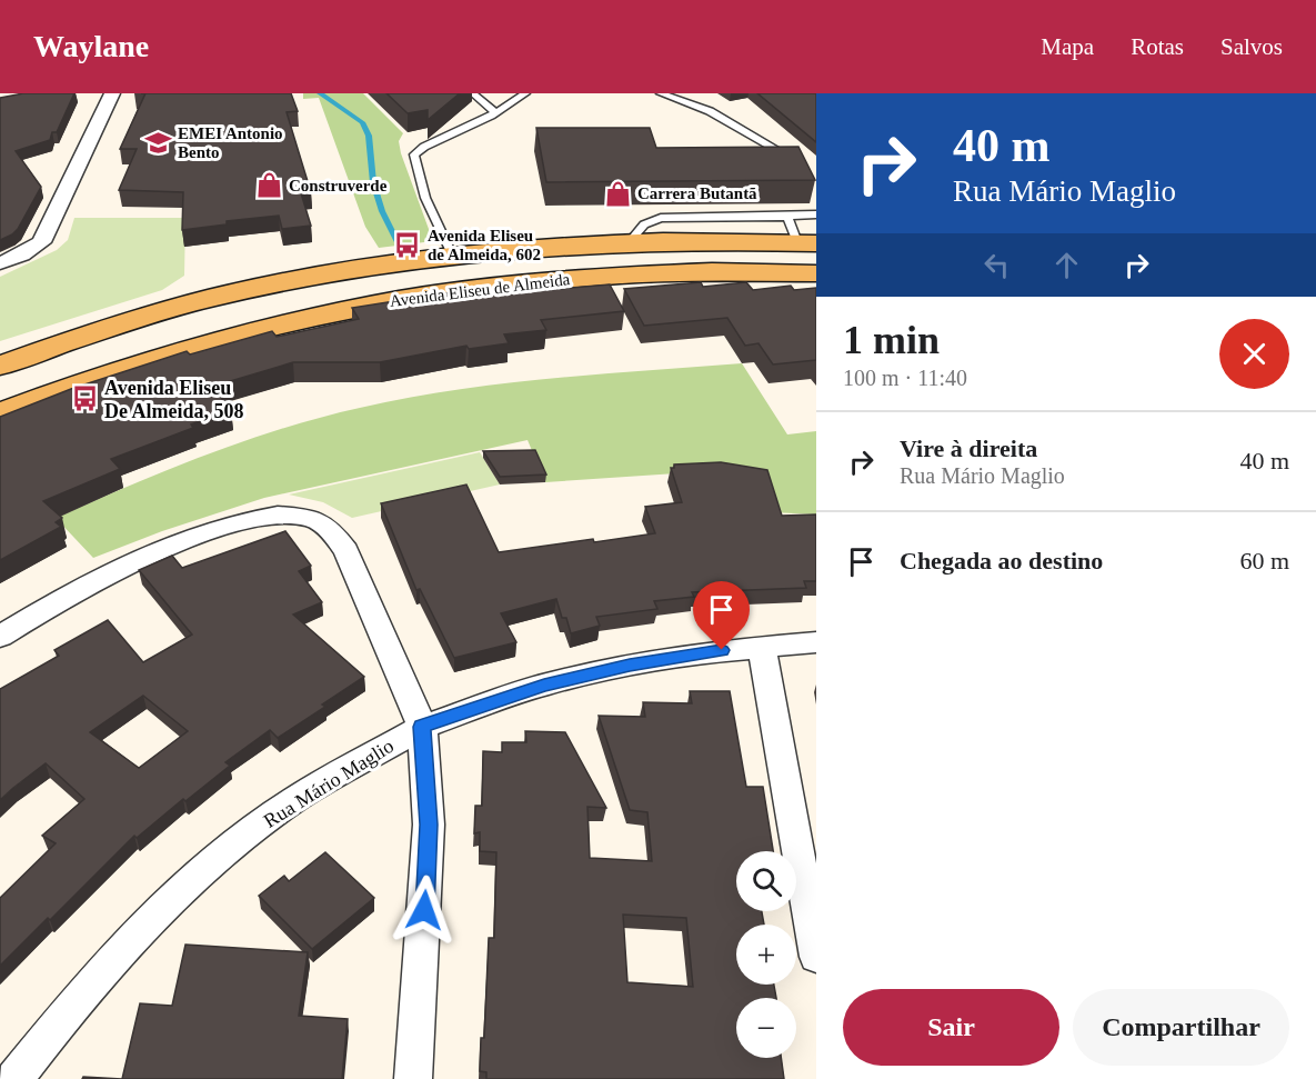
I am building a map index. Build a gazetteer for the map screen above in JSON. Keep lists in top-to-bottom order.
{
  "streets": {
    "main road": ["Avenida Eliseu de Almeida"],
    "street": ["Rua Mário Maglio"]
  },
  "places": {
    "school or university": ["EMEI Antonio Bento"],
    "shop": ["Construverde", "Carrera Butantã"],
    "bus stop": ["Avenida Eliseu de Almeida, 602", "Avenida Eliseu De Almeida, 508"]
  },
  "page": {
    "header": "Waylane",
    "nav": ["Mapa", "Rotas", "Salvos"],
    "turn": ["40 m", "Rua Mário Maglio"],
    "heading": ["1 min", "100 m · 11:40"],
    "list": [
      {
        "name": "Vire à direita",
        "note": "Rua Mário Maglio",
        "value": "40 m"
      },
      {
        "name": "Chegada ao destino",
        "value": "60 m"
      }
    ],
    "map_buttons": ["+", "−"],
    "buttons": ["Sair", "Compartilhar"]
  }
}
